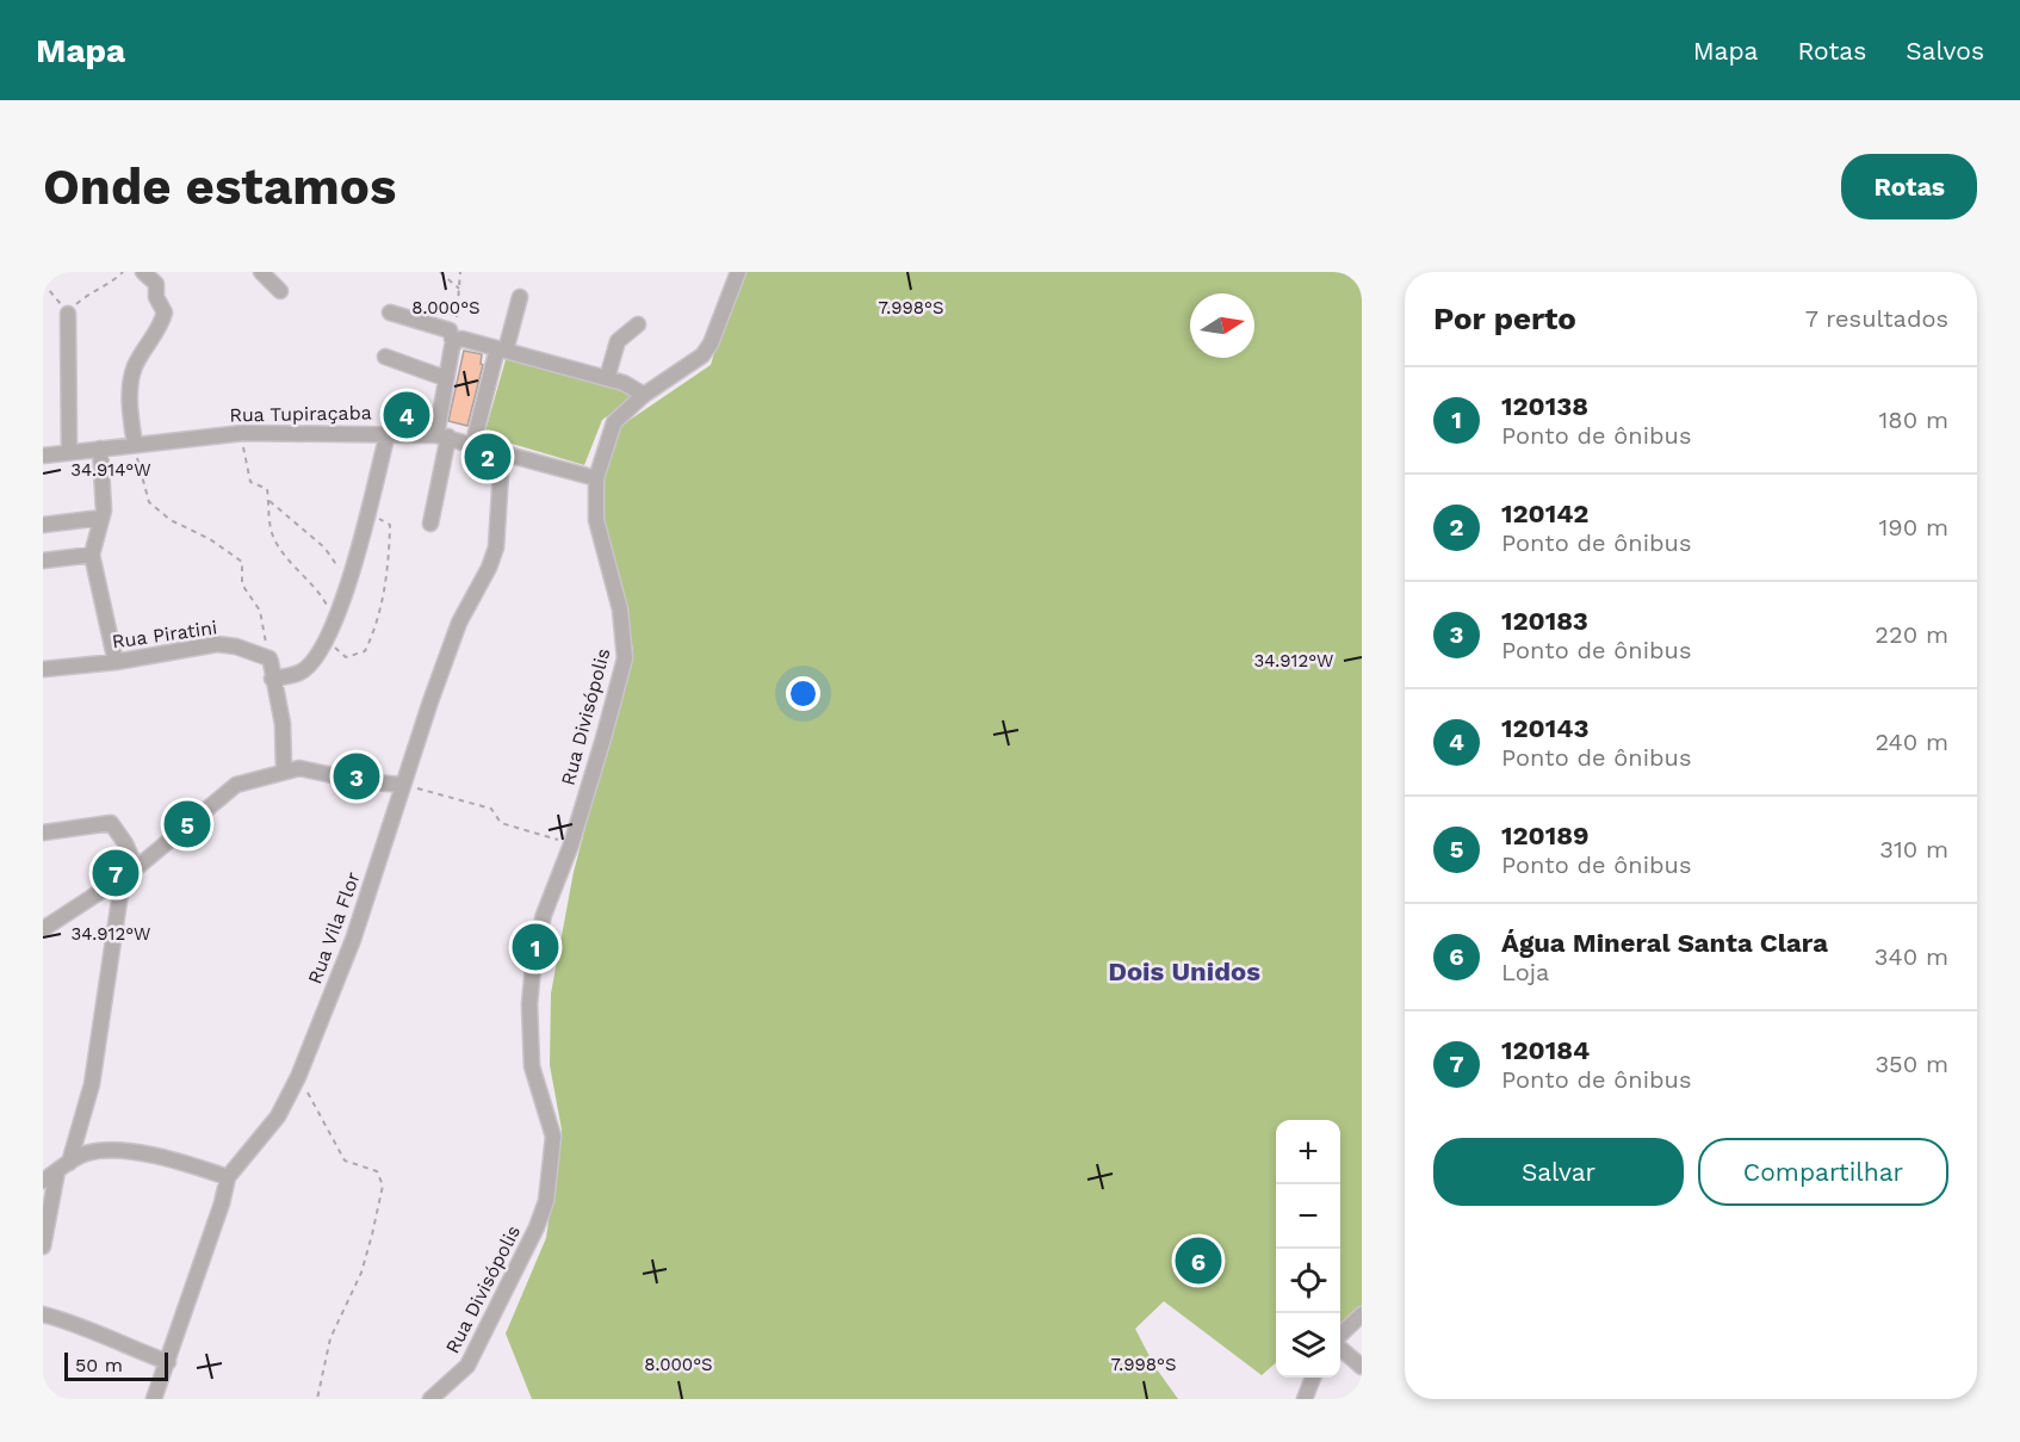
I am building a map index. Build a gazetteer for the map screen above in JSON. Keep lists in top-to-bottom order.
{
  "streets": {
    "street": [
      "Rua Tupiraçaba",
      "Rua Piratini",
      "Rua Divisópolis",
      "Rua Vila Flor"
    ]
  },
  "crossings": [
    ["Rua Tupiraçaba", "Rua Divisópolis"],
    ["Rua Tupiraçaba", "Rua Vila Flor"]
  ],
  "districts": ["Dois Unidos"],
  "scale_bar": "50 m",
  "north": "right",
  "page": {
    "header": "Mapa",
    "nav": ["Mapa", "Rotas", "Salvos"],
    "buttons": [
      "Rotas",
      ["Salvar", "Compartilhar"]
    ],
    "title": "Onde estamos",
    "heading": ["Por perto", "7 resultados"],
    "list": [
      {
        "mark": "1",
        "name": "120138",
        "note": "Ponto de ônibus",
        "value": "180 m"
      },
      {
        "mark": "2",
        "name": "120142",
        "note": "Ponto de ônibus",
        "value": "190 m"
      },
      {
        "mark": "3",
        "name": "120183",
        "note": "Ponto de ônibus",
        "value": "220 m"
      },
      {
        "mark": "4",
        "name": "120143",
        "note": "Ponto de ônibus",
        "value": "240 m"
      },
      {
        "mark": "5",
        "name": "120189",
        "note": "Ponto de ônibus",
        "value": "310 m"
      },
      {
        "mark": "6",
        "name": "Água Mineral Santa Clara",
        "note": "Loja",
        "value": "340 m"
      },
      {
        "mark": "7",
        "name": "120184",
        "note": "Ponto de ônibus",
        "value": "350 m"
      }
    ],
    "pins": [
      "4",
      "2",
      "3",
      "5",
      "7",
      "1",
      "6"
    ],
    "map_buttons": ["+", "−"],
    "scale": "50 m"
  },
  "coordinates": [
    "8.000°S",
    "7.998°S",
    "34.914°W",
    "34.912°W"
  ]
}
